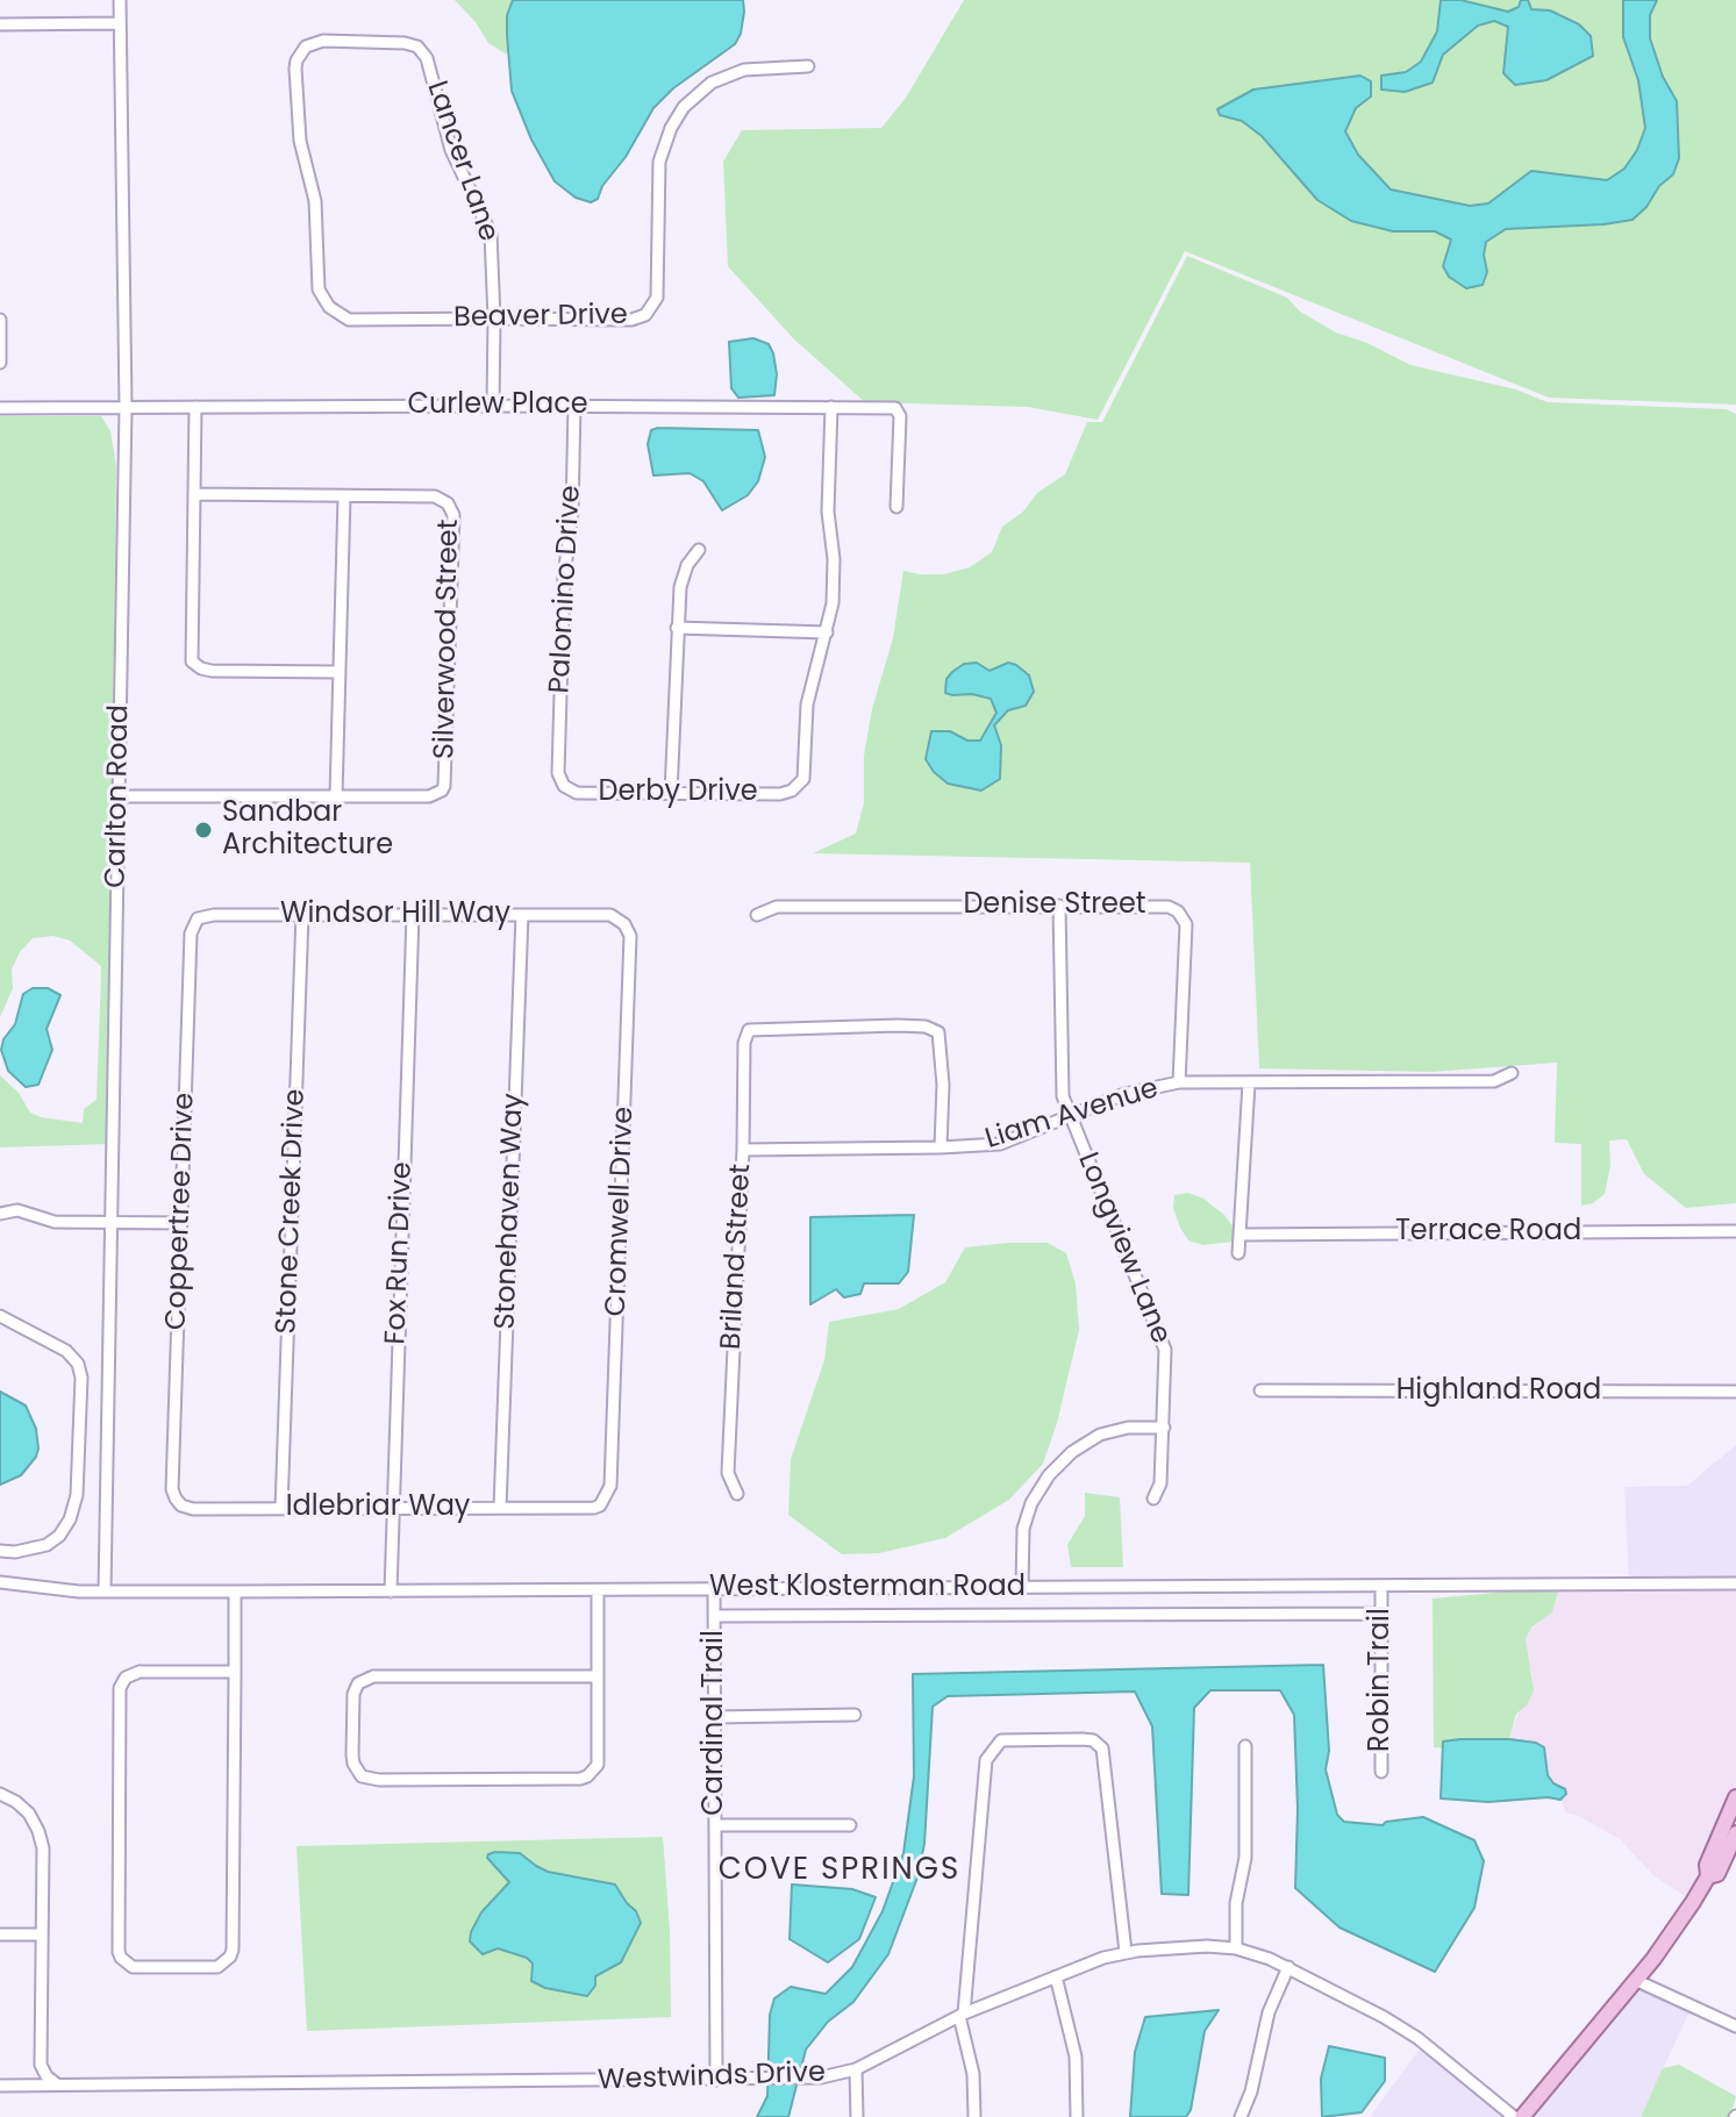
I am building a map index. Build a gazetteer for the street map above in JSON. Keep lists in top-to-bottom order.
{
  "streets": {
    "street": [
      "Lancer Lane",
      "Beaver Drive",
      "Curlew Place",
      "Palomino Drive",
      "Silverwood Street",
      "Derby Drive",
      "Carlton Road",
      "Denise Street",
      "Windsor Hill Way",
      "Liam Avenue",
      "Coppertree Drive",
      "Stone Creek Drive",
      "Stonehaven Way",
      "Cromwell Drive",
      "Terrace Road",
      "Longview Lane",
      "Fox Run Drive",
      "Briland Street",
      "Highland Road",
      "Idlebriar Way",
      "West Klosterman Road",
      "Robin Trail",
      "Cardinal Trail",
      "Westwinds Drive"
    ]
  },
  "crossings": [
    ["Lancer Lane", "Beaver Drive"],
    ["Lancer Lane", "Curlew Place"],
    ["Curlew Place", "Palomino Drive"],
    ["Curlew Place", "Carlton Road"],
    ["Palomino Drive", "Derby Drive"],
    ["Carlton Road", "West Klosterman Road"],
    ["Denise Street", "Liam Avenue"],
    ["Denise Street", "Longview Lane"],
    ["Windsor Hill Way", "Coppertree Drive"],
    ["Windsor Hill Way", "Stone Creek Drive"],
    ["Windsor Hill Way", "Stonehaven Way"],
    ["Windsor Hill Way", "Cromwell Drive"],
    ["Windsor Hill Way", "Fox Run Drive"],
    ["Liam Avenue", "Longview Lane"],
    ["Liam Avenue", "Briland Street"],
    ["Coppertree Drive", "Idlebriar Way"],
    ["Stone Creek Drive", "Idlebriar Way"],
    ["Stonehaven Way", "Idlebriar Way"],
    ["Cromwell Drive", "Idlebriar Way"],
    ["Fox Run Drive", "Idlebriar Way"],
    ["Fox Run Drive", "West Klosterman Road"],
    ["West Klosterman Road", "Robin Trail"],
    ["West Klosterman Road", "Cardinal Trail"],
    ["Cardinal Trail", "Westwinds Drive"]
  ],
  "districts": ["COVE SPRINGS"],
  "places": ["Sandbar Architecture"]
}
